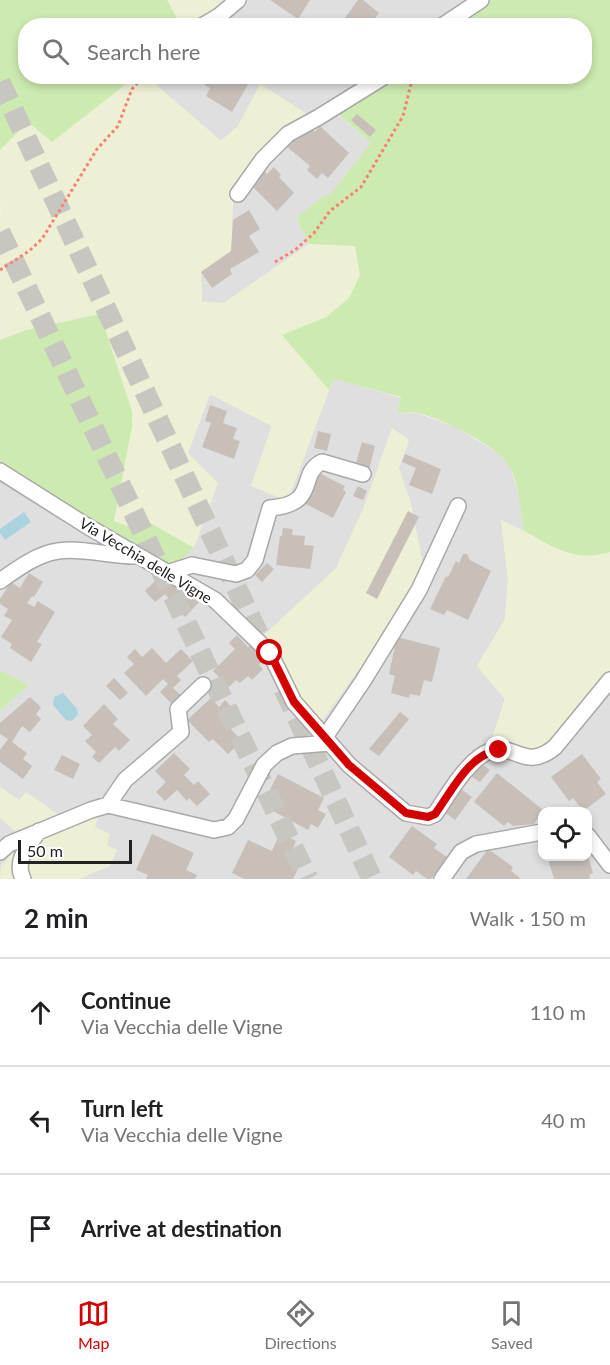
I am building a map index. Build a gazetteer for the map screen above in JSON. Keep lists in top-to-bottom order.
{
  "streets": {
    "street": ["Via Vecchia delle Vigne"]
  },
  "scale_bar": "50 m",
  "page": {
    "search": "Search here",
    "scale": "50 m",
    "heading": ["2 min", "Walk · 150 m"],
    "list": [
      ["Continue", "Via Vecchia delle Vigne", "110 m"],
      ["Turn left", "Via Vecchia delle Vigne", "40 m"],
      "Arrive at destination"
    ],
    "nav": ["Map", "Directions", "Saved"]
  }
}
